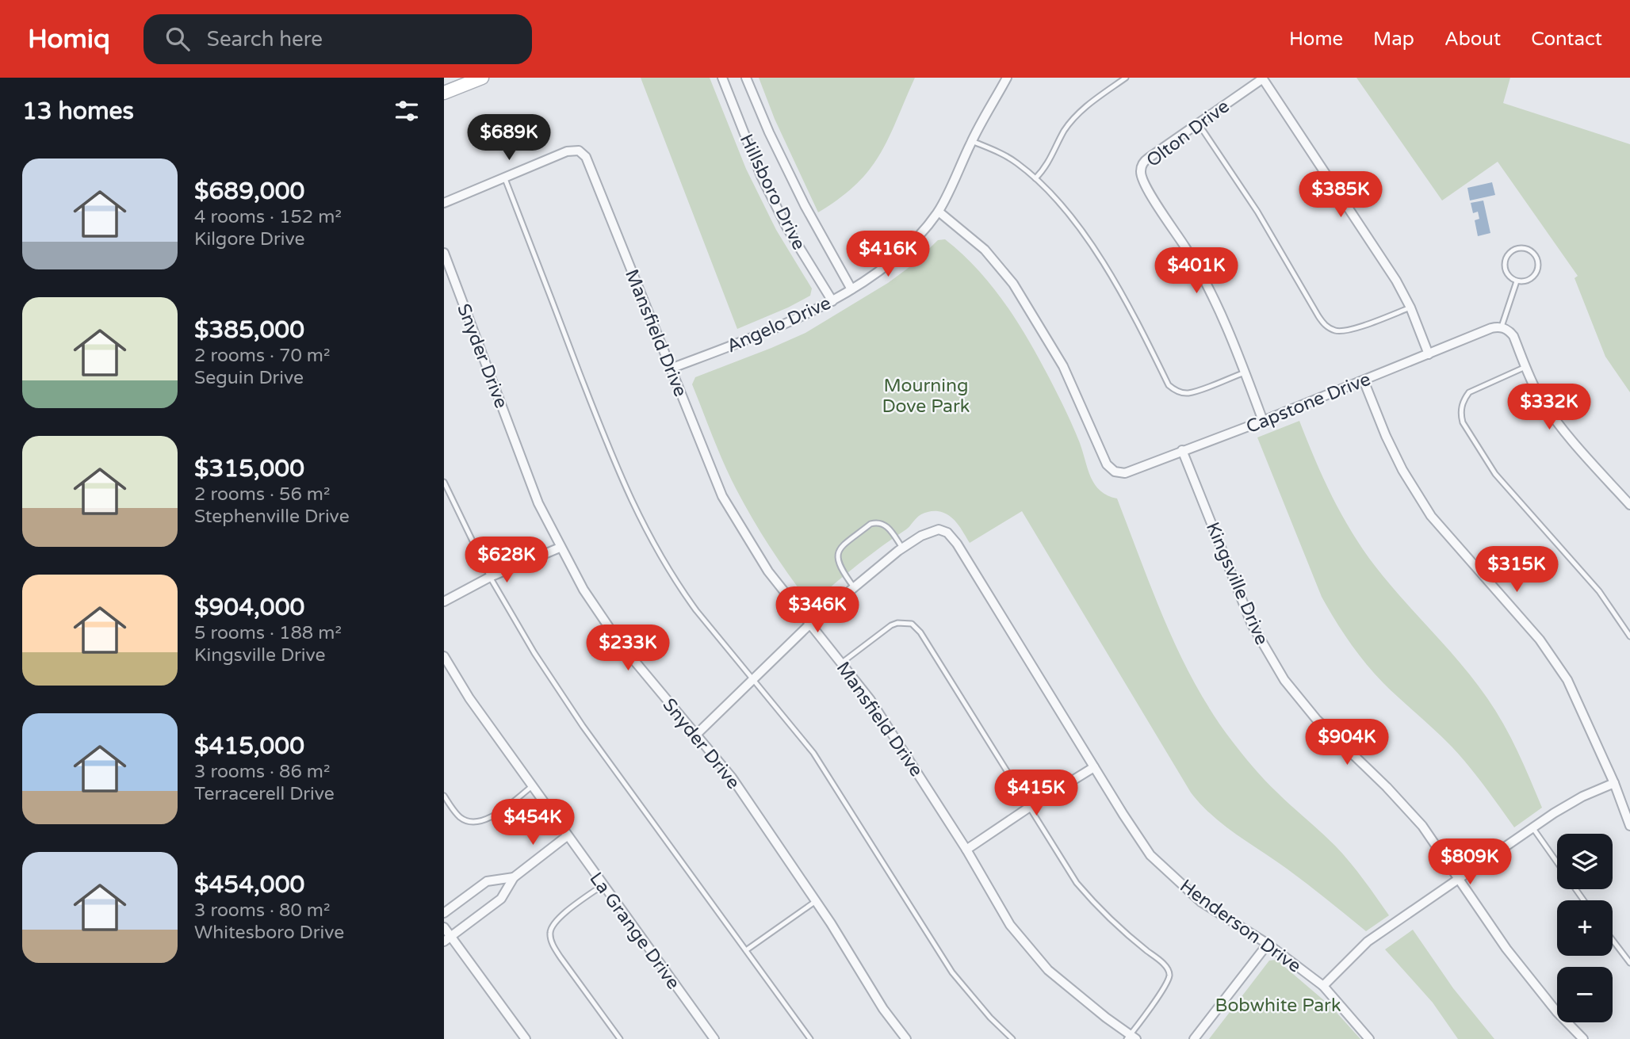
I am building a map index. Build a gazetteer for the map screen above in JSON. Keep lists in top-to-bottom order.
{
  "streets": {
    "street": [
      "Olton Drive",
      "Hillsboro Drive",
      "Angelo Drive",
      "Mansfield Drive",
      "Snyder Drive",
      "Capstone Drive",
      "Kingsville Drive",
      "Henderson Drive",
      "La Grange Drive"
    ]
  },
  "crossings": [
    ["Hillsboro Drive", "Angelo Drive"],
    ["Angelo Drive", "Mansfield Drive"],
    ["Angelo Drive", "Capstone Drive"],
    ["Capstone Drive", "Kingsville Drive"]
  ],
  "parks": ["Mourning Dove Park", "Bobwhite Park"],
  "page": {
    "header": "Homiq",
    "search": "Search here",
    "nav": [
      "Home",
      "Map",
      "About",
      "Contact"
    ],
    "heading": "13 homes",
    "price": [
      "$689K",
      "$385K",
      "$416K",
      "$401K",
      "$332K",
      "$628K",
      "$315K",
      "$346K",
      "$233K",
      "$904K",
      "$415K",
      "$454K",
      "$809K"
    ],
    "list": [
      {
        "name": "$689,000",
        "note": "4 rooms · 152 m² · Kilgore Drive"
      },
      {
        "name": "$385,000",
        "note": "2 rooms · 70 m² · Seguin Drive"
      },
      {
        "name": "$315,000",
        "note": "2 rooms · 56 m² · Stephenville Drive"
      },
      {
        "name": "$904,000",
        "note": "5 rooms · 188 m² · Kingsville Drive"
      },
      {
        "name": "$415,000",
        "note": "3 rooms · 86 m² · Terracerell Drive"
      },
      {
        "name": "$454,000",
        "note": "3 rooms · 80 m² · Whitesboro Drive"
      }
    ],
    "map_buttons": ["+", "−"]
  }
}
